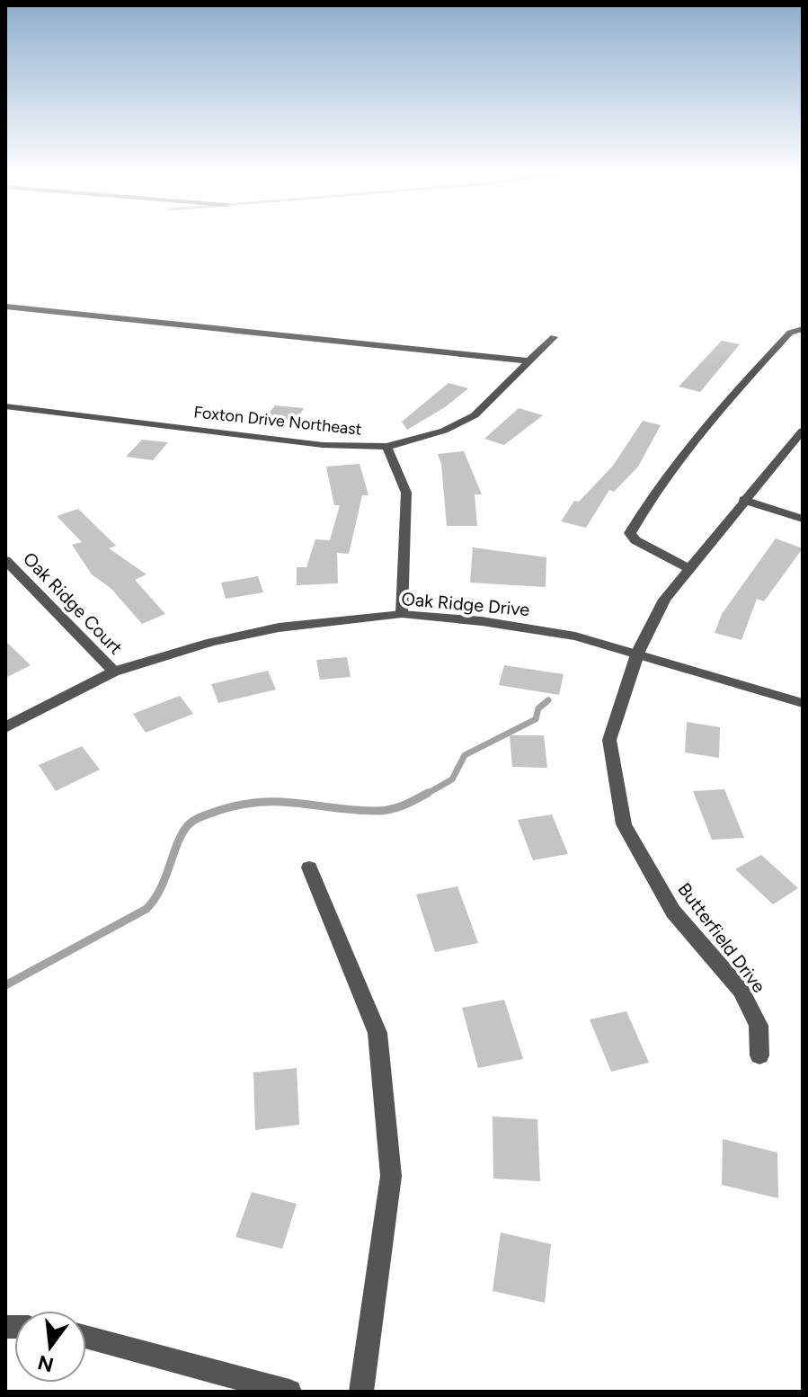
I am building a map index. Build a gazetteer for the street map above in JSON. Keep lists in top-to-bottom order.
{
  "streets": {
    "street": [
      "Foxton Drive Northeast",
      "Oak Ridge Court",
      "Oak Ridge Drive",
      "Butterfield Drive"
    ]
  },
  "crossings": [
    ["Oak Ridge Court", "Oak Ridge Drive"],
    ["Oak Ridge Drive", "Butterfield Drive"]
  ],
  "north": "bottom"
}
